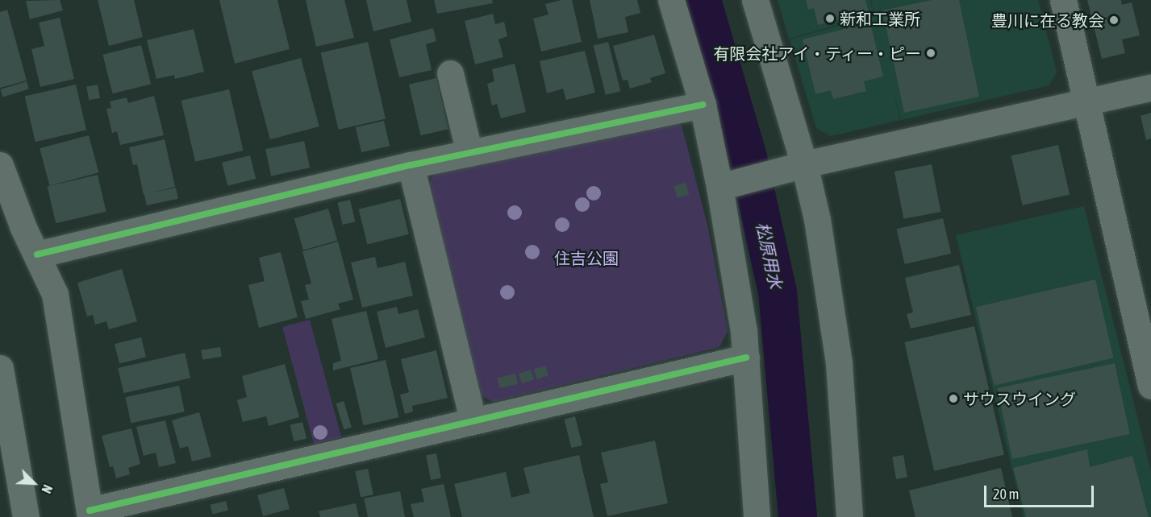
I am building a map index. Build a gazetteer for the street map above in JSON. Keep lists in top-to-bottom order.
{
  "water": ["松原用水"],
  "parks": ["住吉公園"],
  "places": [
    "新和工業所",
    "豊川に在る教会",
    "有限会社アイ・ティー・ピー",
    "サウスウイング"
  ],
  "scale_bar": "20 m",
  "north": "bottom right"
}
